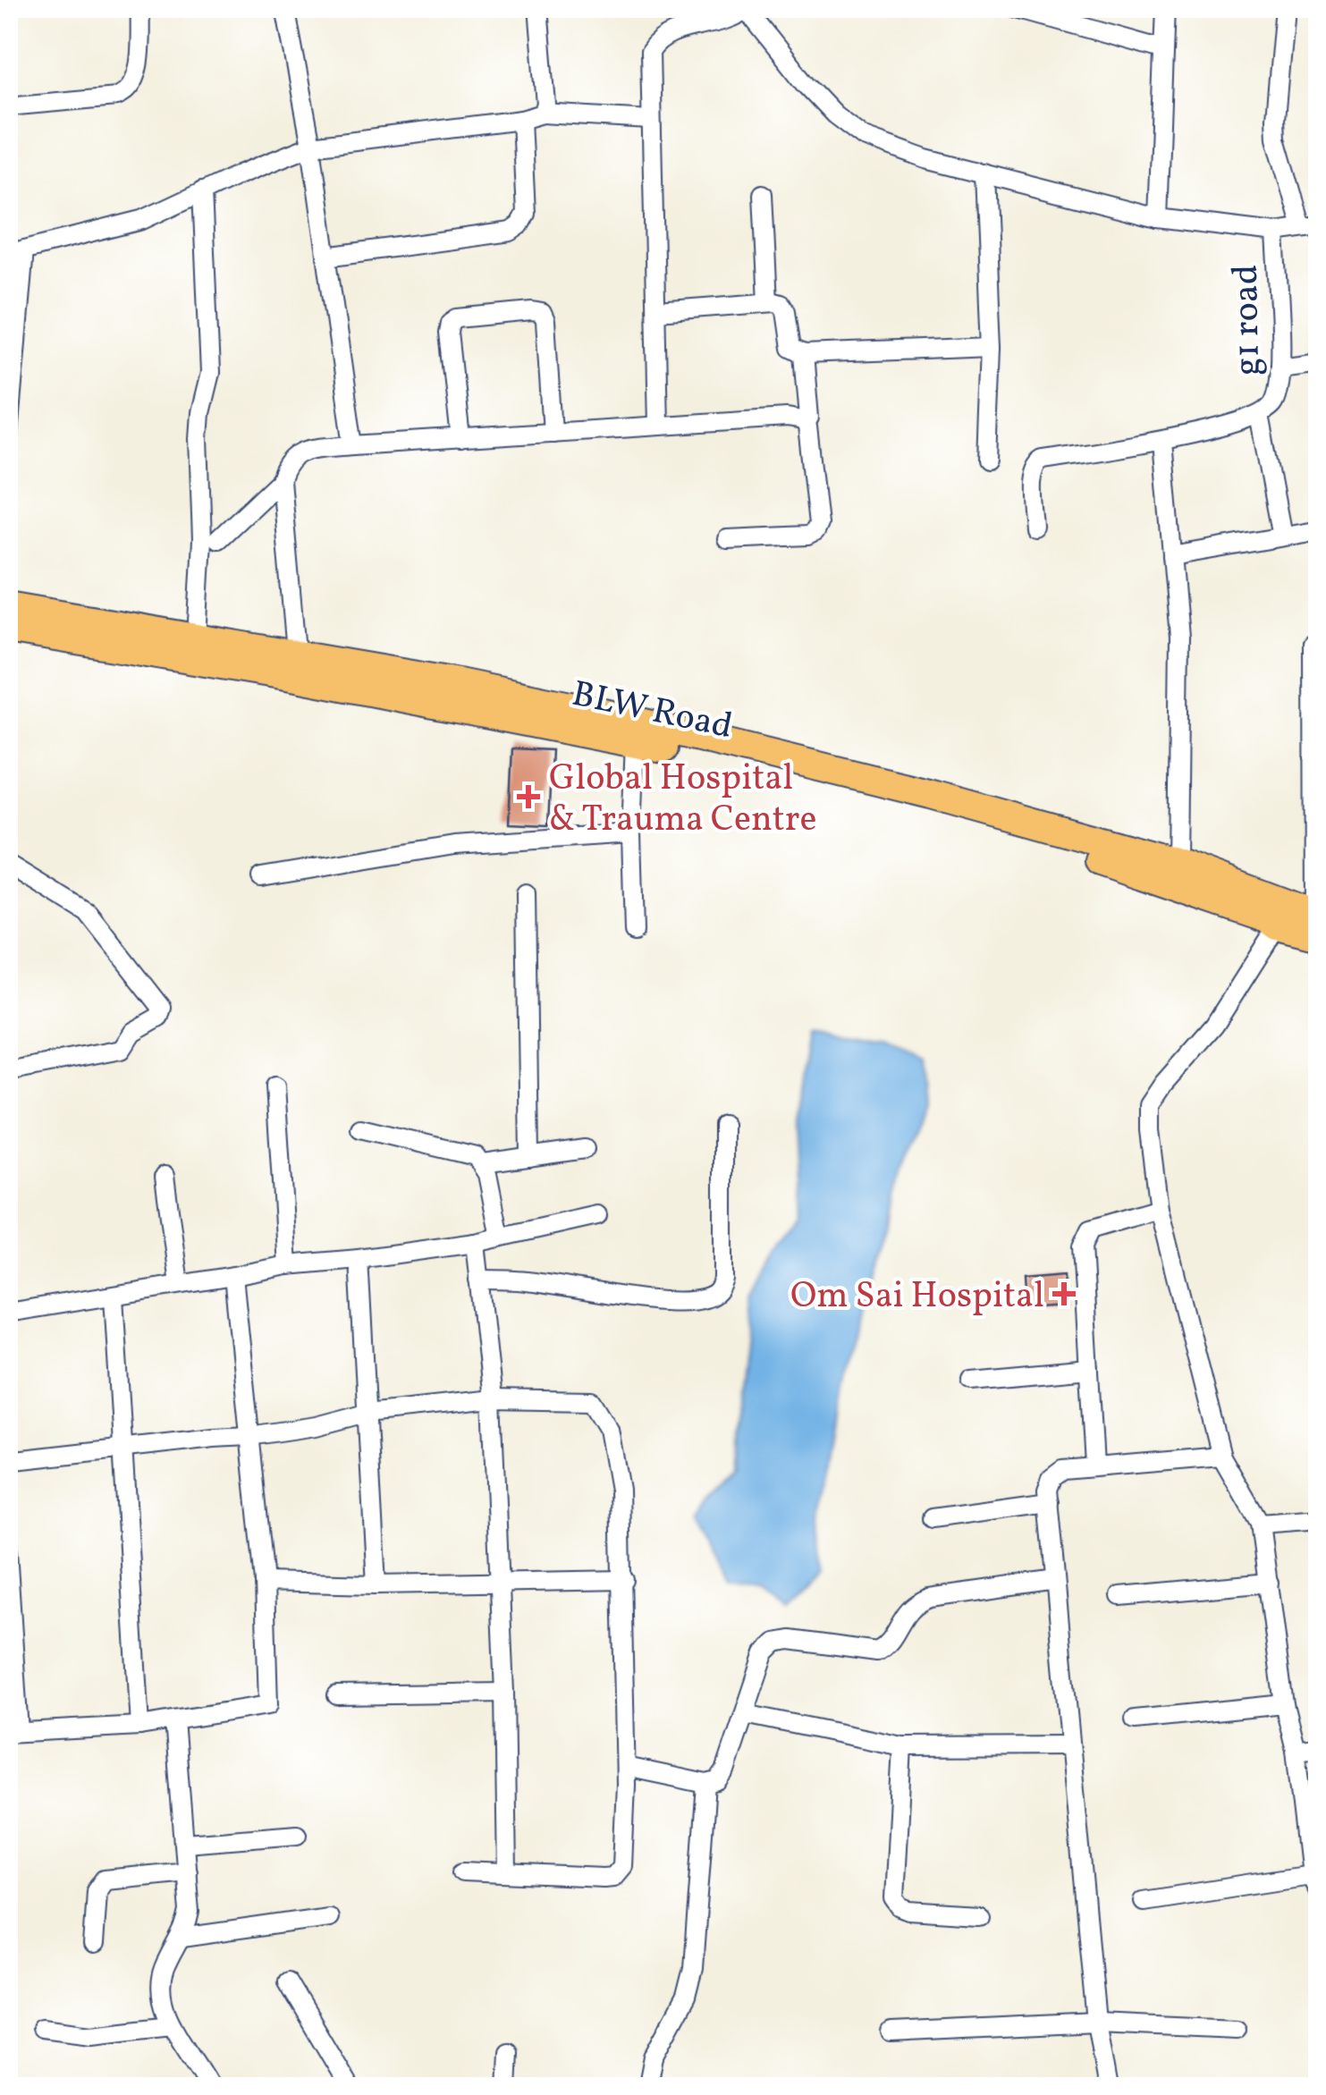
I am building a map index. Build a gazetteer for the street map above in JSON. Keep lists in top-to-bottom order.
{
  "streets": {
    "main road": ["BLW Road"],
    "street": ["g1 road"]
  },
  "places": {
    "health": ["Global Hospital & Trauma Centre", "Om Sai Hospital"]
  }
}
